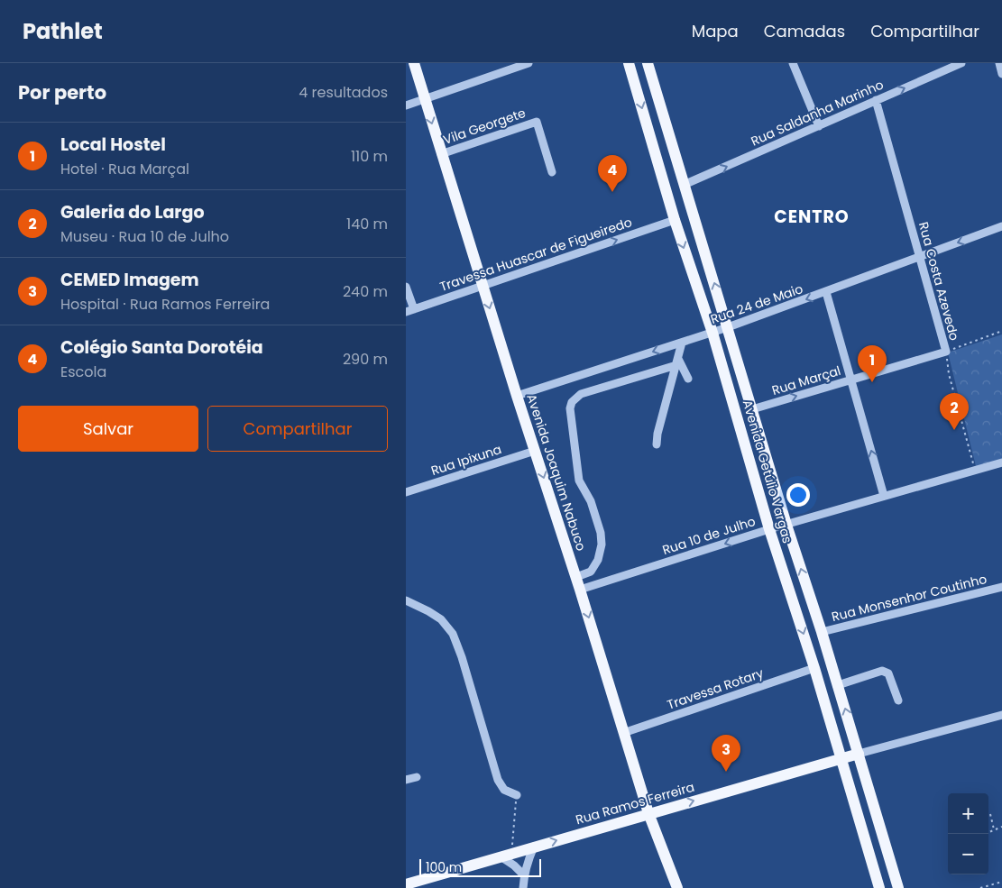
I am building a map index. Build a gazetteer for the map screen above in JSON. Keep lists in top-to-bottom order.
{
  "streets": {
    "main road": ["Avenida Getúlio Vargas", "Avenida Joaquim Nabuco", "Rua Ramos Ferreira"],
    "street": [
      "Rua Saldanha Marinho",
      "Vila Georgete",
      "Travessa Huascar de Figueiredo",
      "Rua Costa Azevedo",
      "Rua 24 de Maio",
      "Rua Marçal",
      "Rua Ipixuna",
      "Rua 10 de Julho",
      "Rua Monsenhor Coutinho",
      "Travessa Rotary"
    ]
  },
  "crossings": [
    ["Rua Saldanha Marinho", "Rua Costa Azevedo"],
    ["Rua Saldanha Marinho", "Avenida Getúlio Vargas"],
    ["Vila Georgete", "Avenida Joaquim Nabuco"],
    ["Travessa Huascar de Figueiredo", "Avenida Getúlio Vargas"],
    ["Travessa Huascar de Figueiredo", "Avenida Joaquim Nabuco"],
    ["Rua Costa Azevedo", "Rua 24 de Maio"],
    ["Rua Costa Azevedo", "Rua Marçal"],
    ["Rua Costa Azevedo", "Rua 10 de Julho"],
    ["Rua 24 de Maio", "Avenida Getúlio Vargas"],
    ["Rua 24 de Maio", "Avenida Joaquim Nabuco"],
    ["Rua Marçal", "Avenida Getúlio Vargas"],
    ["Rua Ipixuna", "Avenida Joaquim Nabuco"],
    ["Avenida Getúlio Vargas", "Rua 10 de Julho"],
    ["Avenida Getúlio Vargas", "Rua Monsenhor Coutinho"],
    ["Avenida Getúlio Vargas", "Travessa Rotary"],
    ["Avenida Getúlio Vargas", "Rua Ramos Ferreira"],
    ["Avenida Joaquim Nabuco", "Rua 10 de Julho"],
    ["Avenida Joaquim Nabuco", "Travessa Rotary"],
    ["Avenida Joaquim Nabuco", "Rua Ramos Ferreira"]
  ],
  "one_way": [
    "Rua Saldanha Marinho",
    "Travessa Huascar de Figueiredo",
    "Rua 24 de Maio",
    "Rua Marçal",
    "Avenida Joaquim Nabuco",
    "Rua 10 de Julho",
    "Rua Ramos Ferreira"
  ],
  "districts": ["CENTRO"],
  "scale_bar": "100 m",
  "page": {
    "header": "Pathlet",
    "nav": ["Mapa", "Camadas", "Compartilhar"],
    "heading": ["Por perto", "4 resultados"],
    "list": [
      {
        "mark": "1",
        "name": "Local Hostel",
        "note": "Hotel · Rua Marçal",
        "value": "110 m"
      },
      {
        "mark": "2",
        "name": "Galeria do Largo",
        "note": "Museu · Rua 10 de Julho",
        "value": "140 m"
      },
      {
        "mark": "3",
        "name": "CEMED Imagem",
        "note": "Hospital · Rua Ramos Ferreira",
        "value": "240 m"
      },
      {
        "mark": "4",
        "name": "Colégio Santa Dorotéia",
        "note": "Escola",
        "value": "290 m"
      }
    ],
    "pins": [
      "4",
      "1",
      "2",
      "3"
    ],
    "buttons": ["Salvar", "Compartilhar"],
    "map_buttons": ["+", "−"],
    "scale": "100 m"
  }
}
